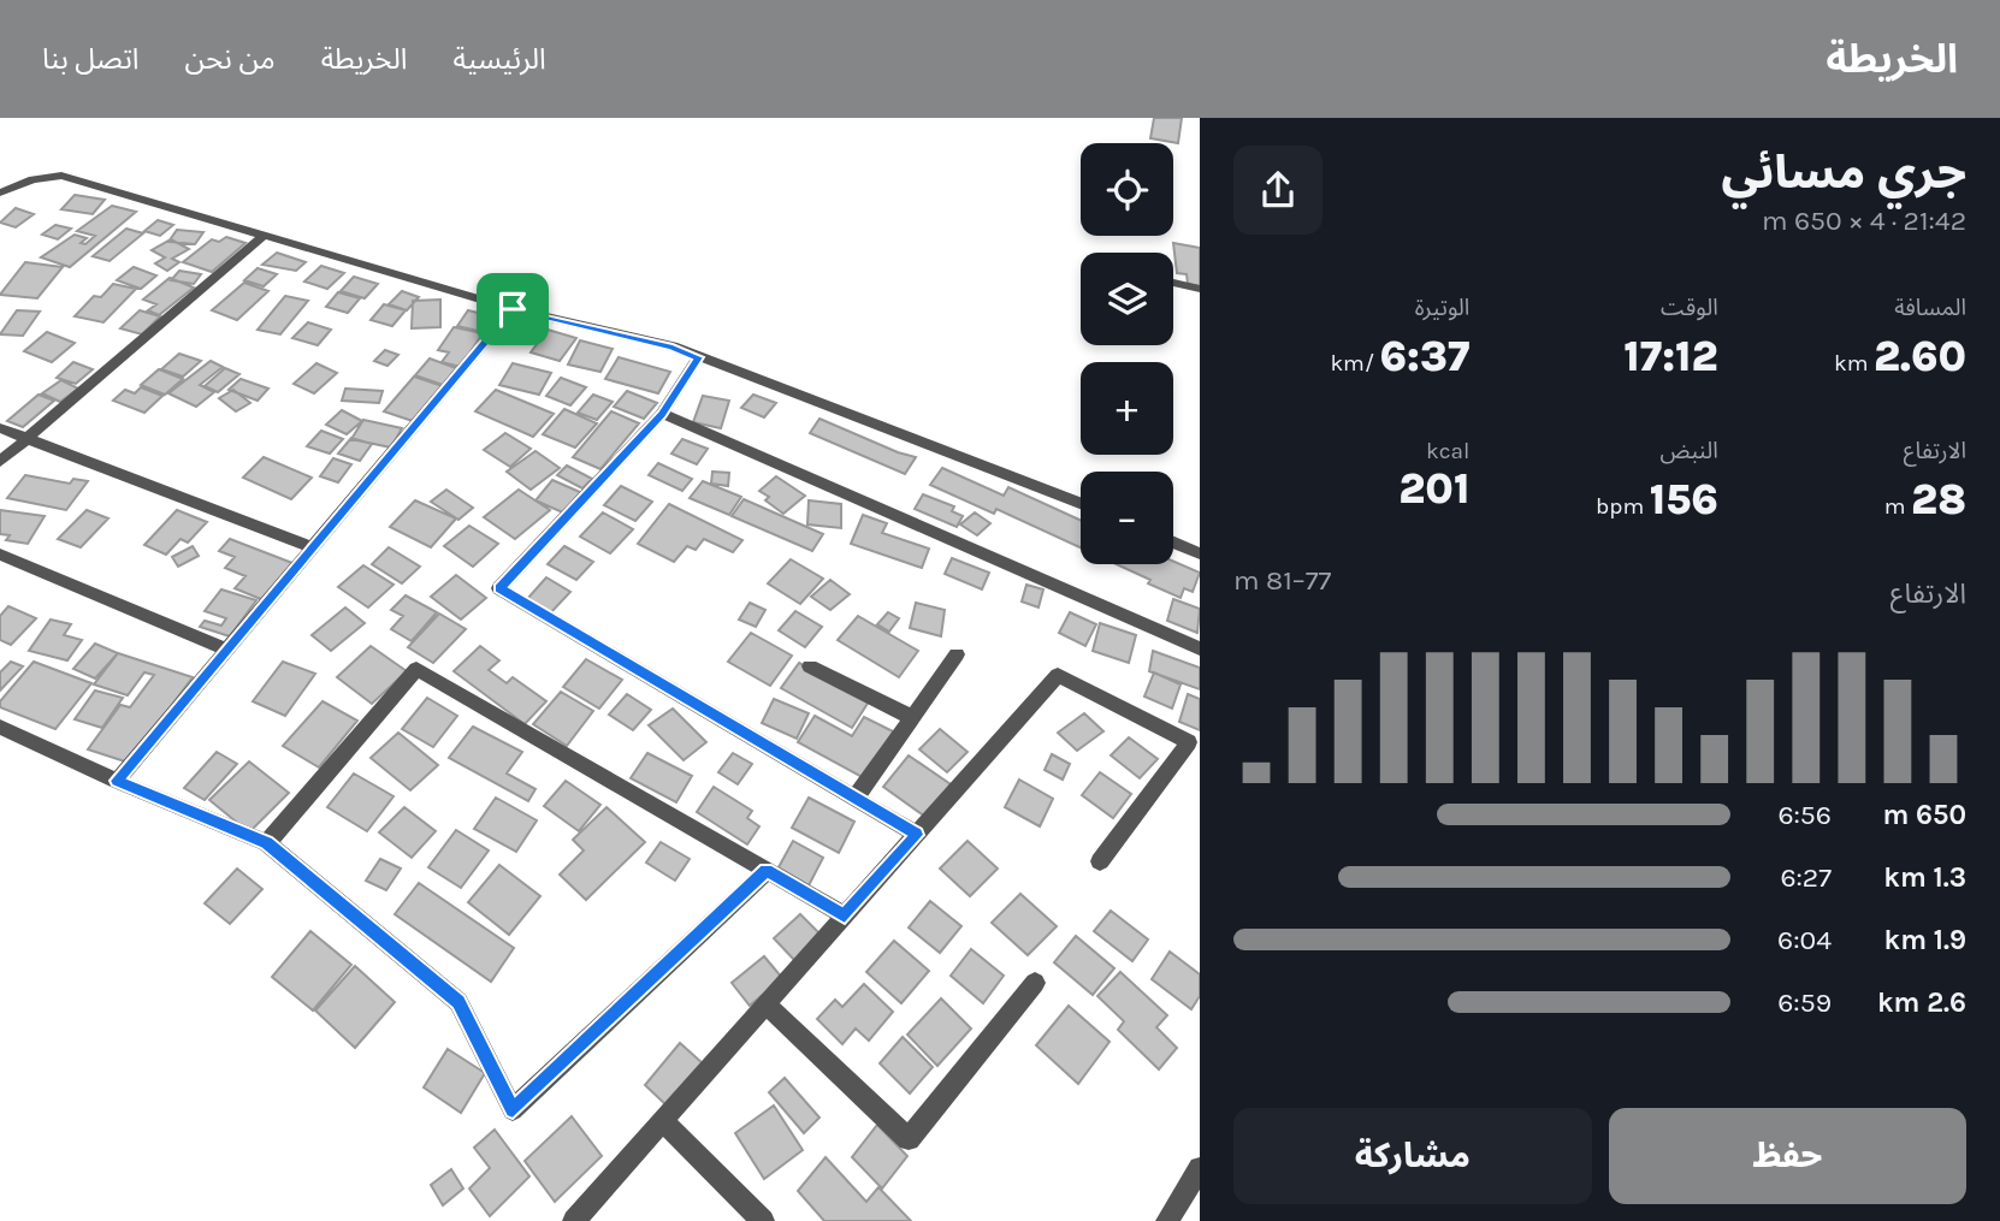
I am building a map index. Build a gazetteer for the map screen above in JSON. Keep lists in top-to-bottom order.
{
  "page": {
    "header": "الخريطة",
    "nav": [
      "الرئيسية",
      "الخريطة",
      "من نحن",
      "اتصل بنا"
    ],
    "heading": ["جري مسائي", "21:42 · 4 × 650 m"],
    "map_buttons": ["+", "−"],
    "stats": [
      ["المسافة", "2.60 km"],
      ["الوقت", "17:12"],
      ["الوتيرة", "6:37 /km"],
      ["الارتفاع", "28 m"],
      ["النبض", "156 bpm"],
      ["kcal", "201"]
    ],
    "chart": ["الارتفاع", "77–81 m"],
    "list": [
      {
        "name": "650 m",
        "note": "6:56"
      },
      {
        "name": "1.3 km",
        "note": "6:27"
      },
      {
        "name": "1.9 km",
        "note": "6:04"
      },
      {
        "name": "2.6 km",
        "note": "6:59"
      }
    ],
    "buttons": ["حفظ", "مشاركة"]
  }
}
